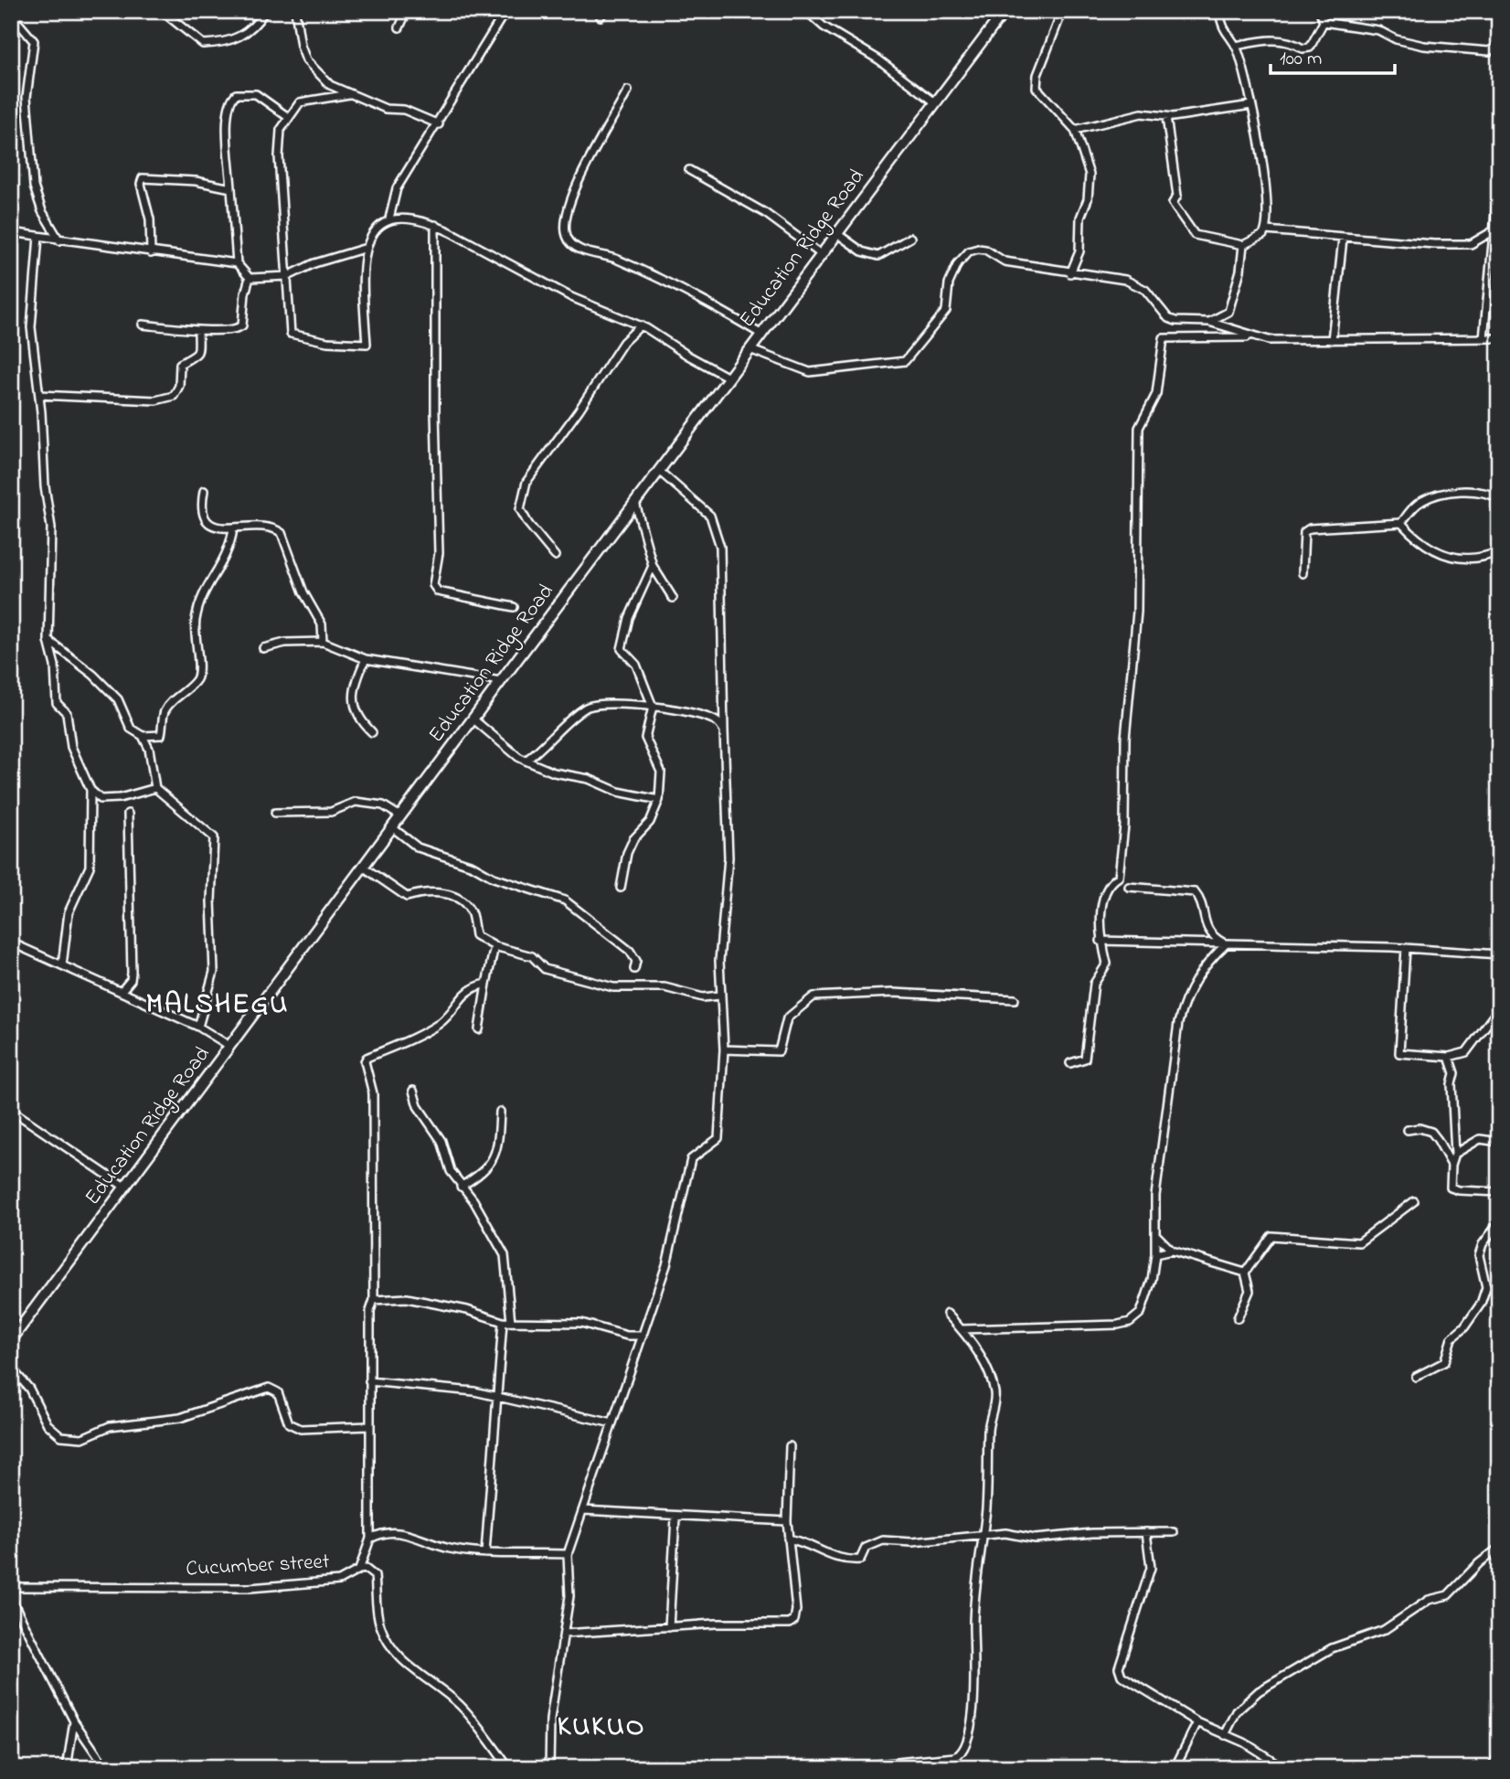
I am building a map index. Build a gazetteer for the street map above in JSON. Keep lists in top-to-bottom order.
{
  "streets": {
    "main road": ["Education Ridge Road"],
    "street": ["Cucumber street"]
  },
  "districts": ["MALSHEGU", "KUKUO"],
  "scale_bar": "100 m"
}
